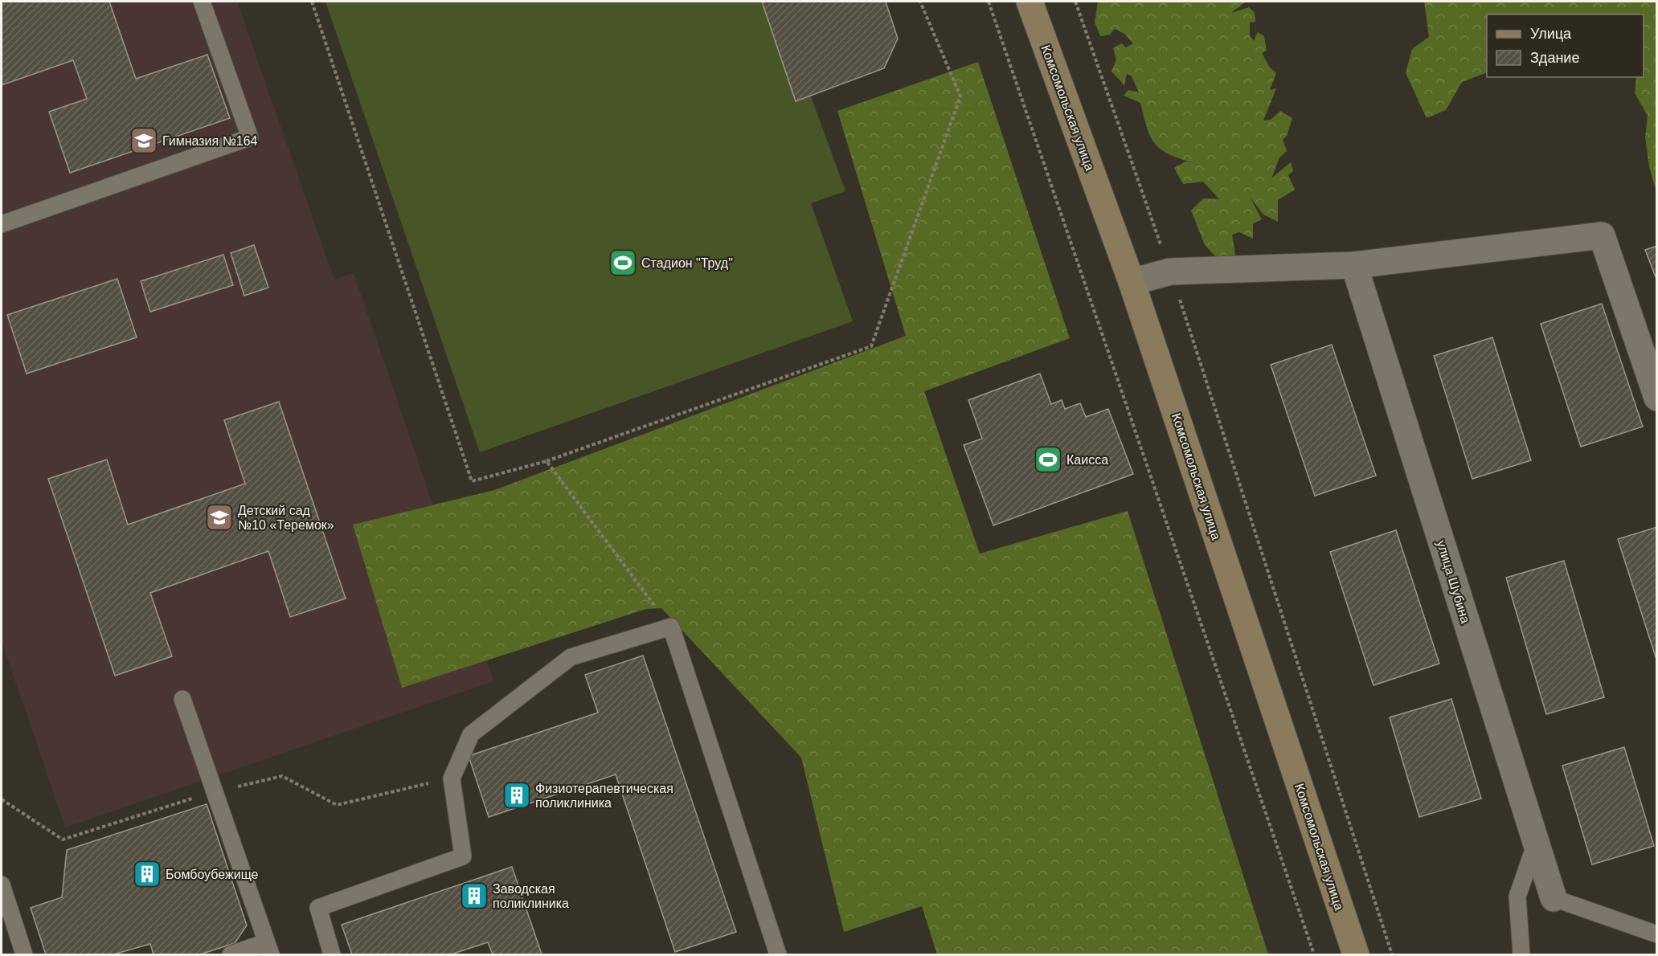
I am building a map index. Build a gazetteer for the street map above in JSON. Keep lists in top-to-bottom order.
{
  "streets": {
    "street": ["Комсомольская улица", "улица Шубина"]
  },
  "places": {
    "school or university": ["Гимназия №164", "Детский сад №10 «Теремок»"],
    "sports": ["Стадион \"Труд\"", "Каисса"],
    "building": ["Физиотерапевтическая поликлиника", "Бомбоубежище", "Заводская поликлиника"]
  },
  "legend": ["Улица", "Здание"]
}
